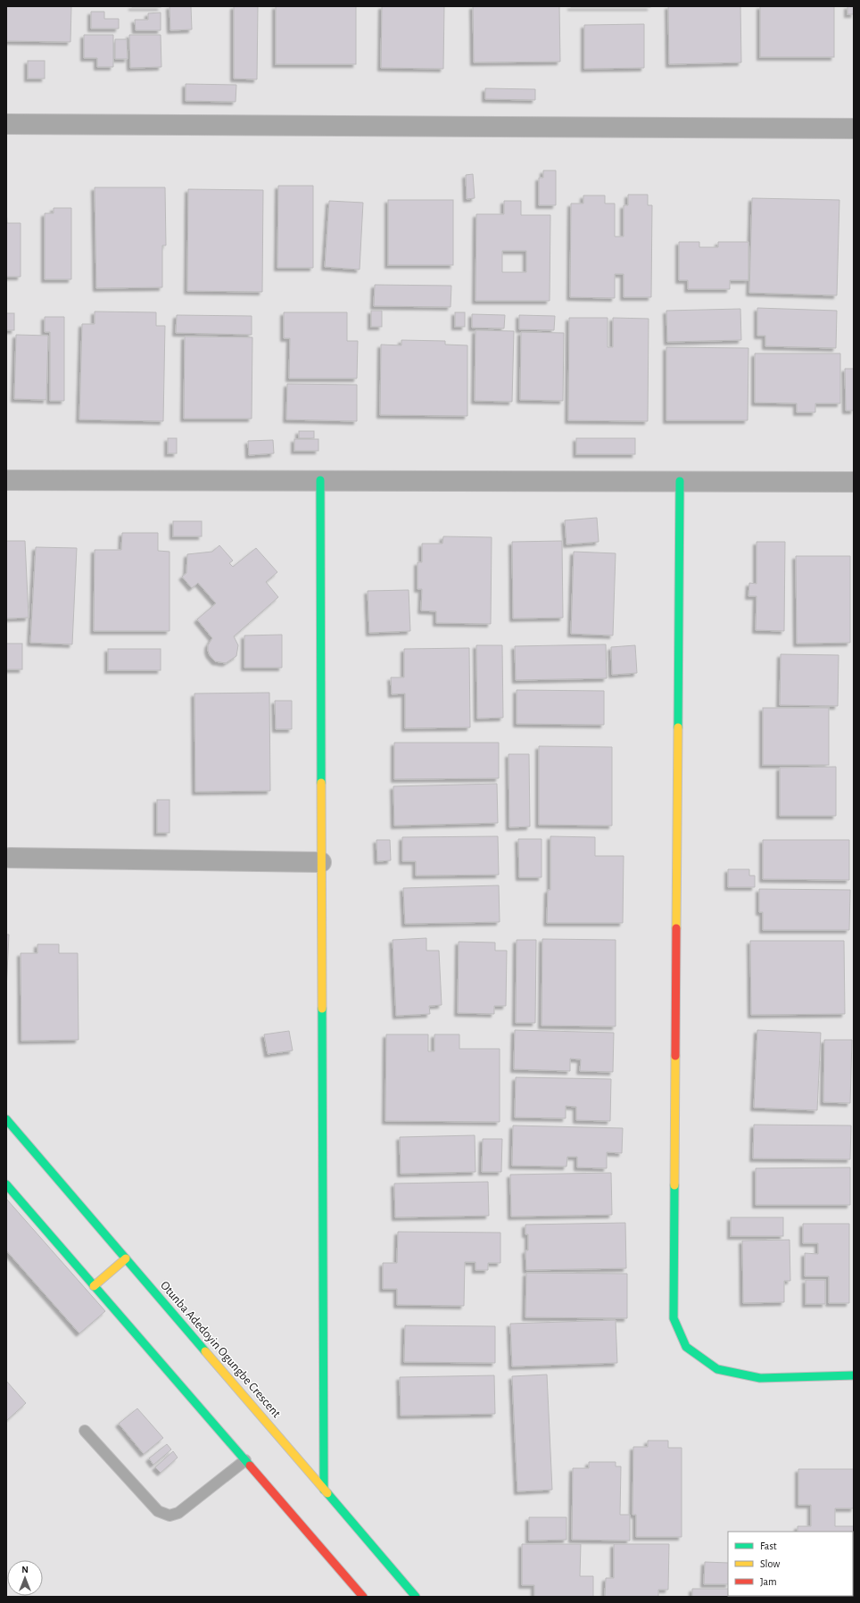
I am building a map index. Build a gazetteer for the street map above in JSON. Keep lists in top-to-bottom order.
{
  "streets": {
    "street": ["Otunba Adedoyin Ogungbe Crescent"]
  },
  "legend": ["Fast", "Slow", "Jam"],
  "north": "top"
}
